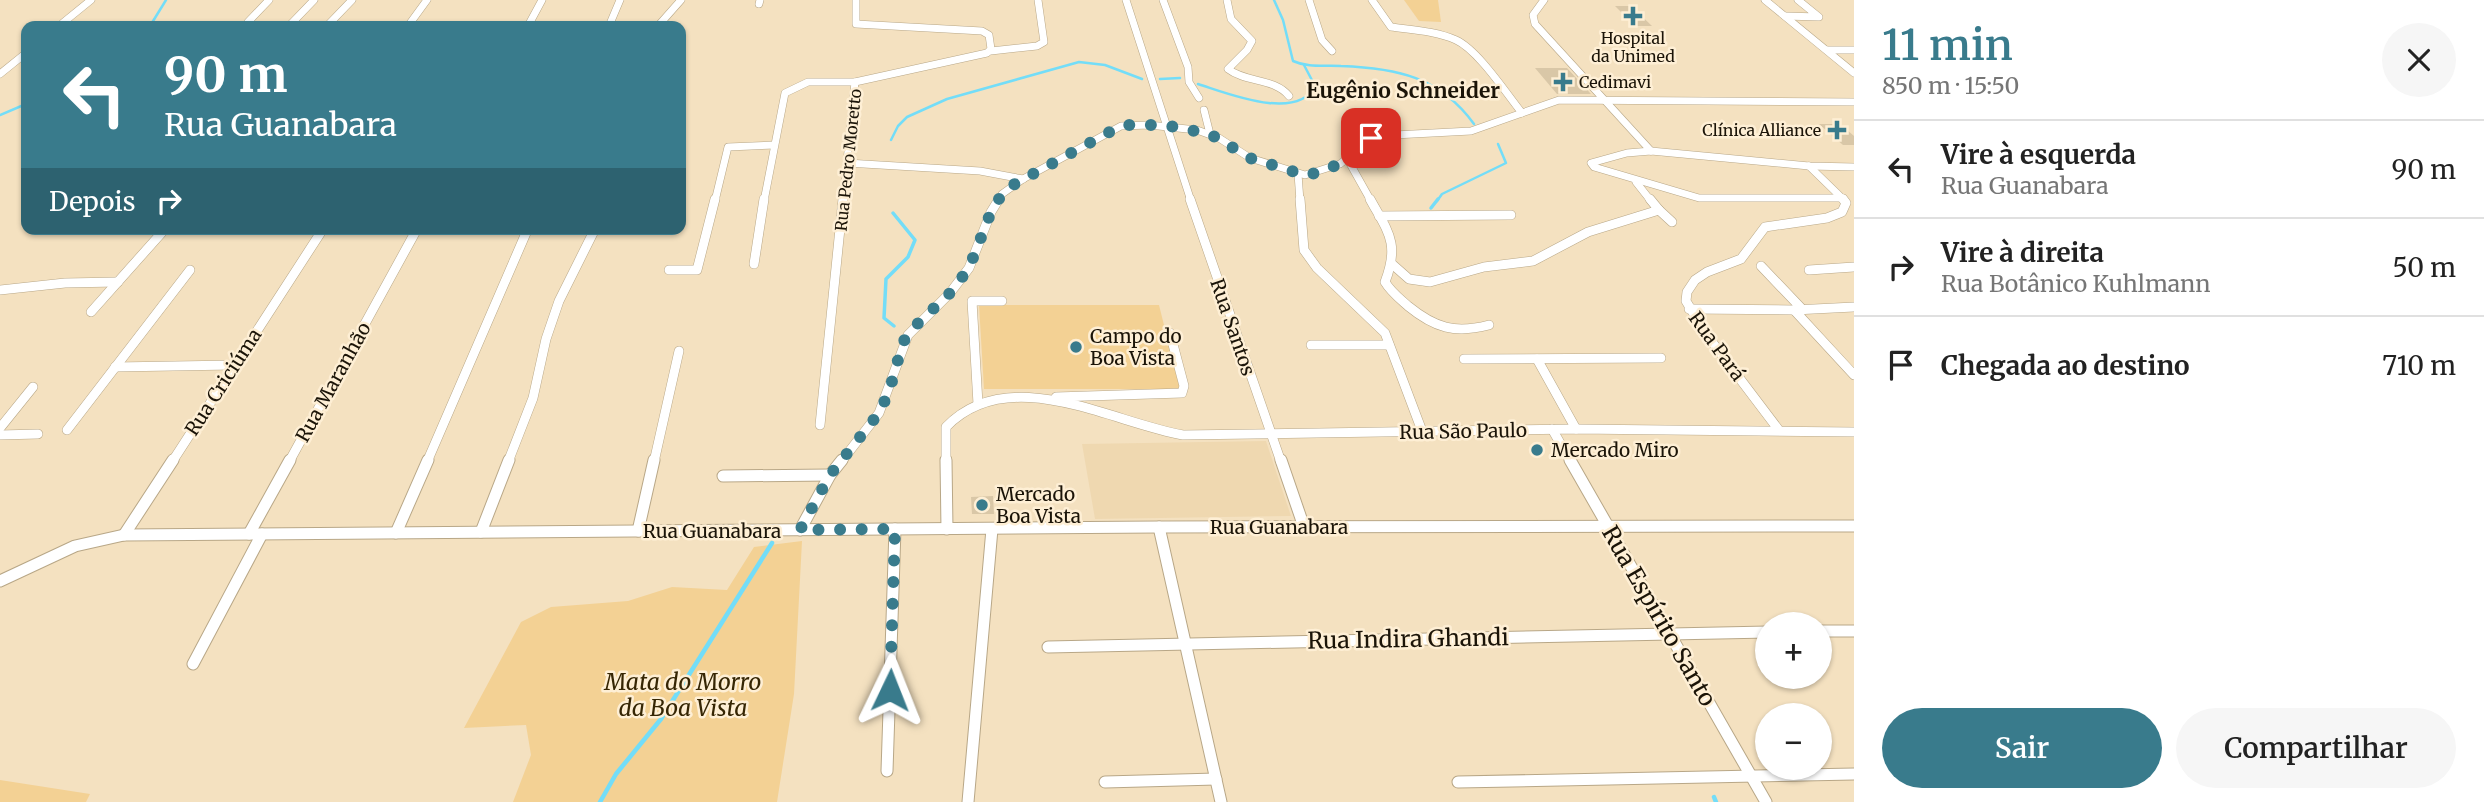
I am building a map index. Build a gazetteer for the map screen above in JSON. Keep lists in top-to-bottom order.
{
  "streets": {
    "street": [
      "Rua Pedro Moretto",
      "Rua Santos",
      "Rua Pará",
      "Rua Criciúma",
      "Rua Maranhão",
      "Rua São Paulo",
      "Rua Guanabara",
      "Rua Espírito Santo",
      "Rua Indira Ghandi"
    ]
  },
  "crossings": [
    ["Rua Santos", "Rua São Paulo"],
    ["Rua Santos", "Rua Guanabara"],
    ["Rua Pará", "Rua São Paulo"],
    ["Rua Criciúma", "Rua Guanabara"],
    ["Rua Maranhão", "Rua Guanabara"],
    ["Rua São Paulo", "Rua Espírito Santo"],
    ["Rua Guanabara", "Rua Espírito Santo"],
    ["Rua Espírito Santo", "Rua Indira Ghandi"]
  ],
  "districts": ["Eugênio Schneider"],
  "parks": ["Mata do Morro da Boa Vista"],
  "places": {
    "health": ["Hospital da Unimed", "Cedimavi", "Clínica Alliance"],
    "other": ["Campo do Boa Vista", "Mercado Miro", "Mercado Boa Vista"]
  },
  "page": {
    "heading": ["11 min", "850 m · 15:50"],
    "turn": ["90 m", "Rua Guanabara"],
    "list": [
      {
        "name": "Vire à esquerda",
        "note": "Rua Guanabara",
        "value": "90 m"
      },
      {
        "name": "Vire à direita",
        "note": "Rua Botânico Kuhlmann",
        "value": "50 m"
      },
      {
        "name": "Chegada ao destino",
        "value": "710 m"
      }
    ],
    "then": "Depois",
    "map_buttons": ["+", "−"],
    "buttons": ["Sair", "Compartilhar"]
  }
}
